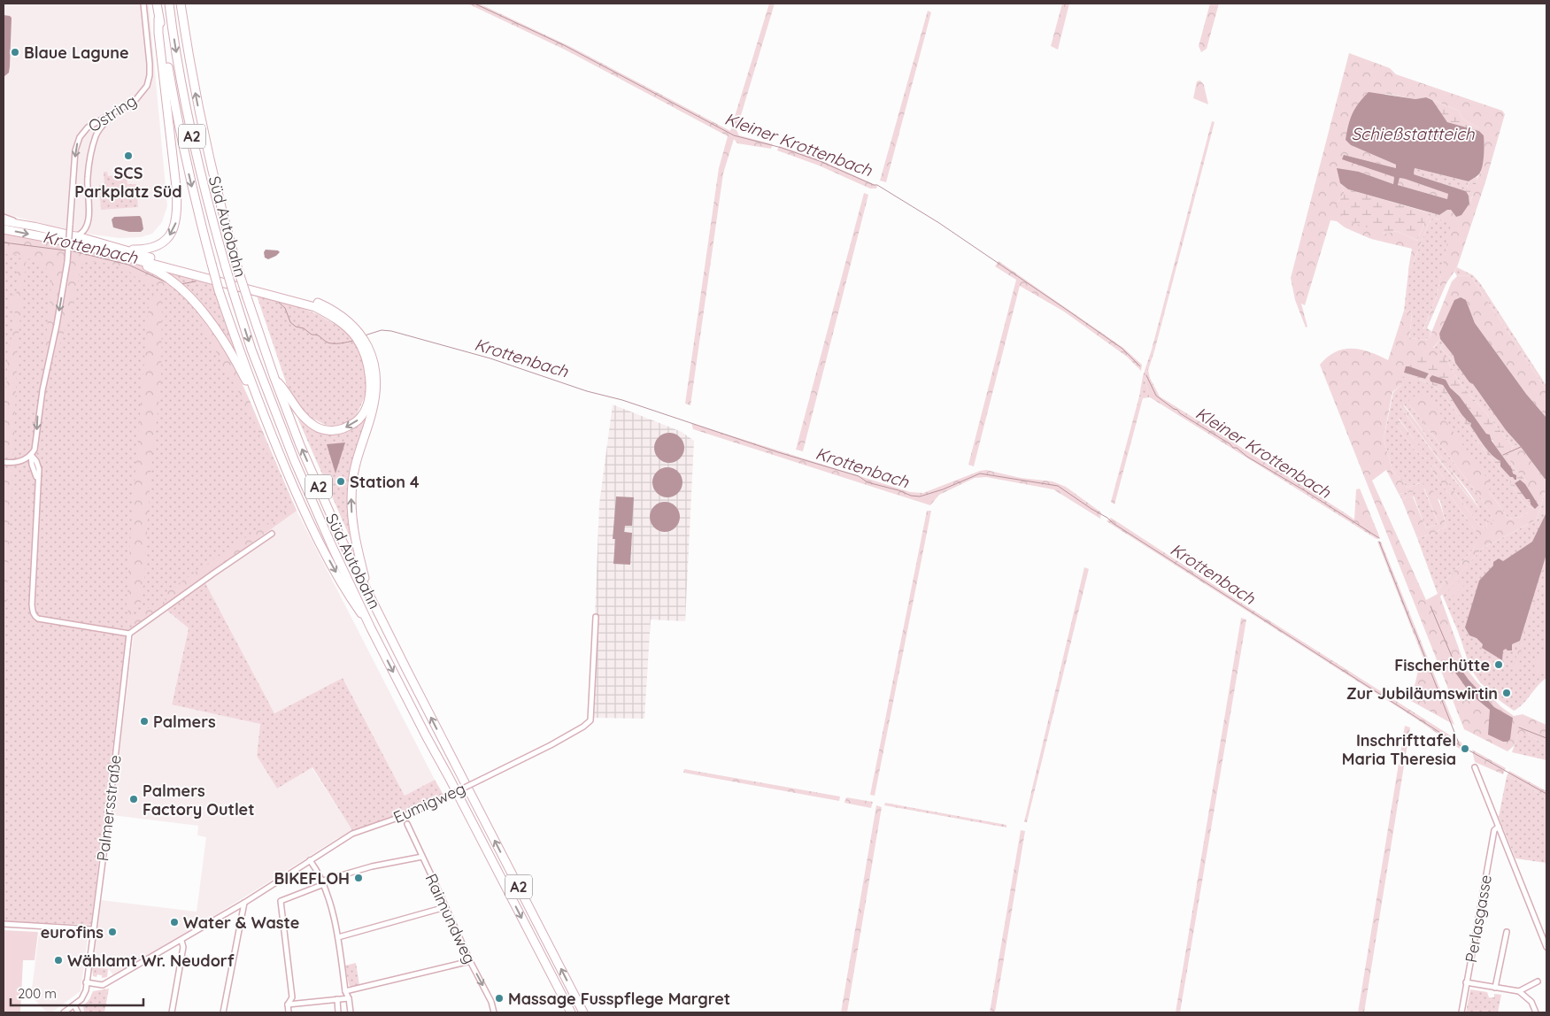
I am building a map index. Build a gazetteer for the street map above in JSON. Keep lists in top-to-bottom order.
{
  "streets": {
    "highway": ["A2", "Süd Autobahn"],
    "street": [
      "Ostring",
      "Eumigweg",
      "Palmersstraße",
      "Raimundweg",
      "Perlasgasse"
    ]
  },
  "crossings": [
    ["Eumigweg", "Palmersstraße"]
  ],
  "water": ["Schießstattteich", "Kleiner Krottenbach", "Krottenbach"],
  "places": [
    "Blaue Lagune",
    "SCS Parkplatz Süd",
    "Station 4",
    "Fischerhütte",
    "Zur Jubiläumswirtin",
    "Palmers",
    "Inschrifttafel Maria Theresia",
    "Palmers Factory Outlet",
    "BIKEFLOH",
    "Water & Waste",
    "eurofins",
    "Wählamt Wr. Neudorf",
    "Massage Fusspflege Margret"
  ],
  "scale_bar": "200 m"
}
